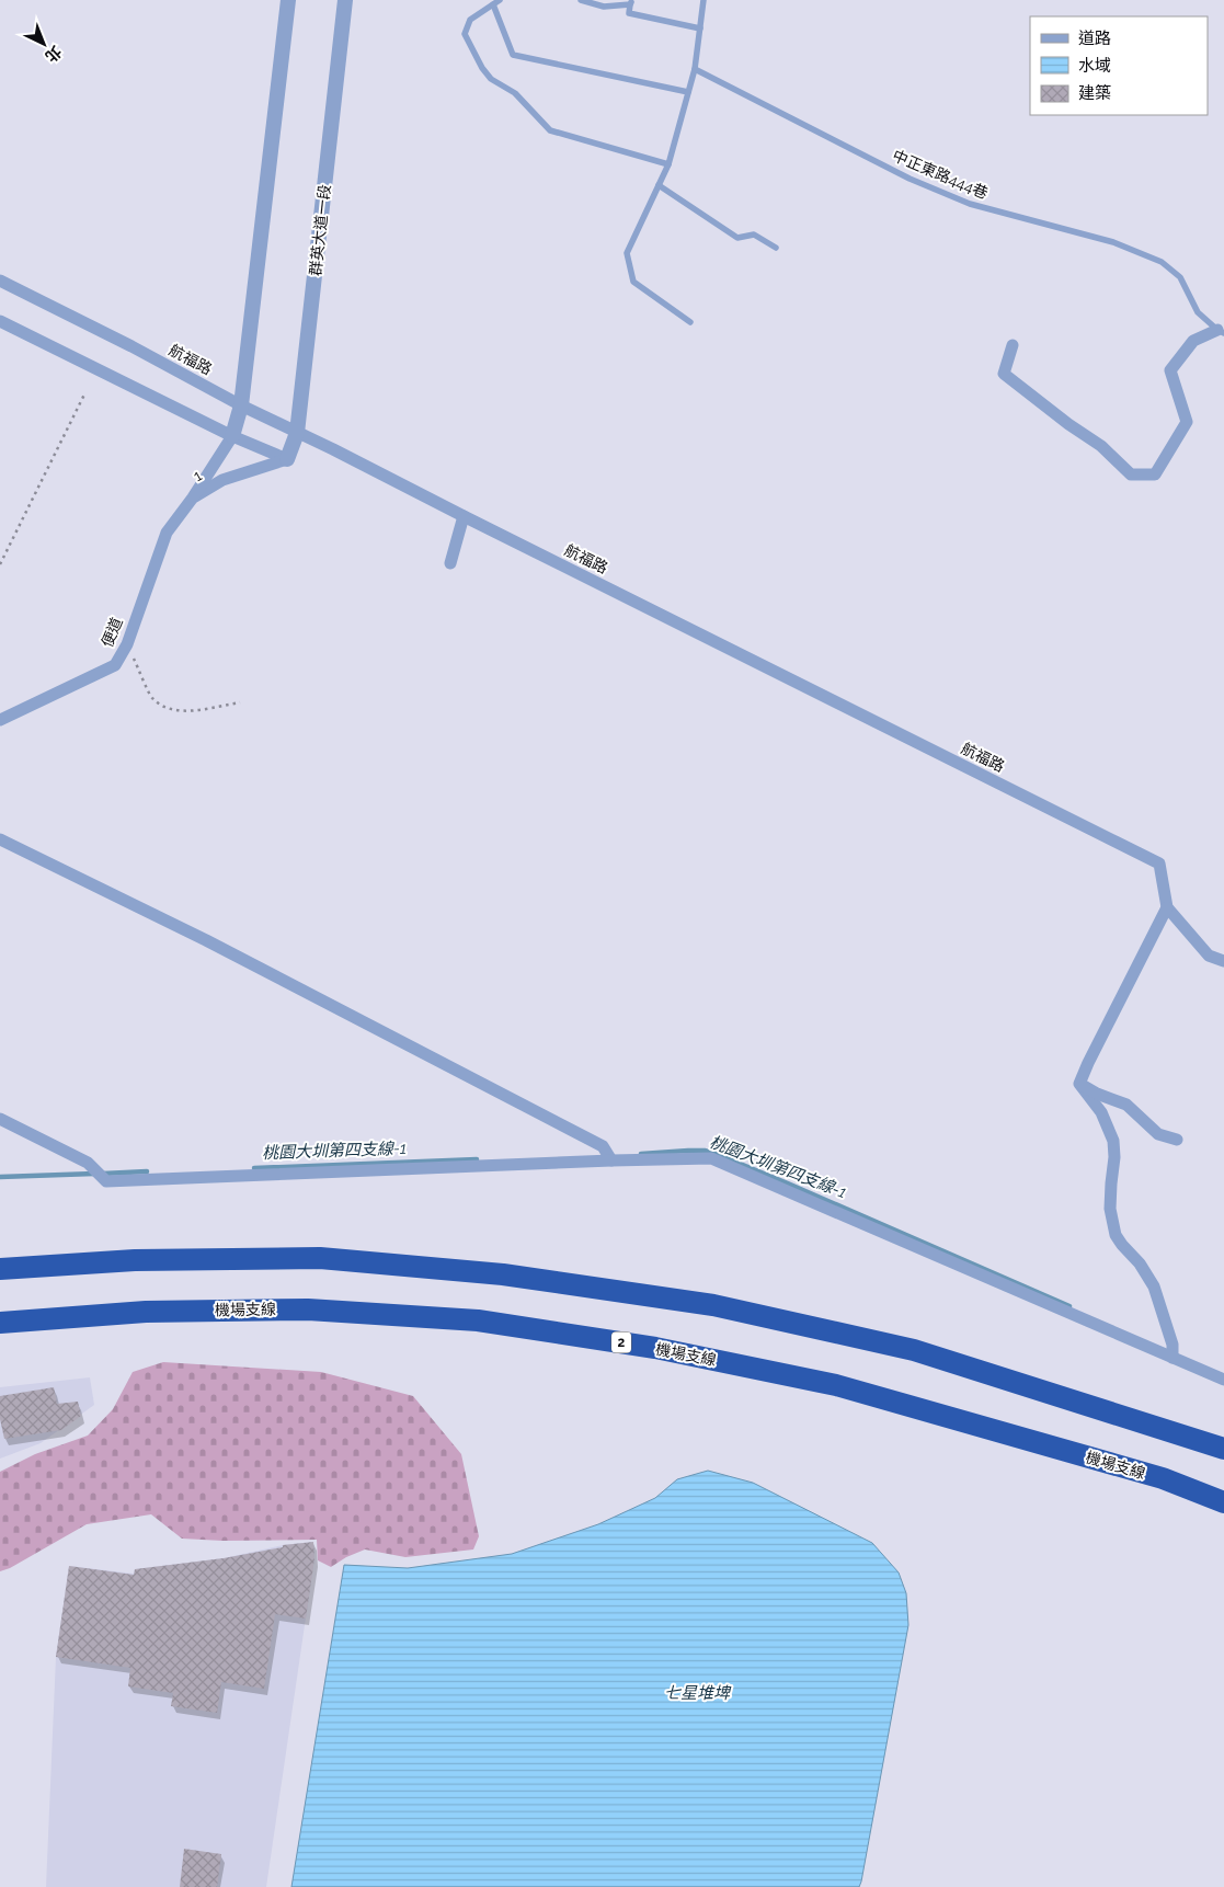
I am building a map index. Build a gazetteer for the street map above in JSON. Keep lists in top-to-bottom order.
{
  "streets": {
    "highway": ["機場支線", "2"],
    "street": [
      "群英大道一段",
      "航福路",
      "1",
      "便道"
    ],
    "lane": ["中正東路444巷"]
  },
  "crossings": [
    ["群英大道一段", "航福路"],
    ["群英大道一段", "1"],
    ["1", "便道"]
  ],
  "water": ["桃園大圳第四支線-1", "七星堆埤"],
  "legend": ["道路", "水域", "建築"],
  "north": "bottom right"
}
